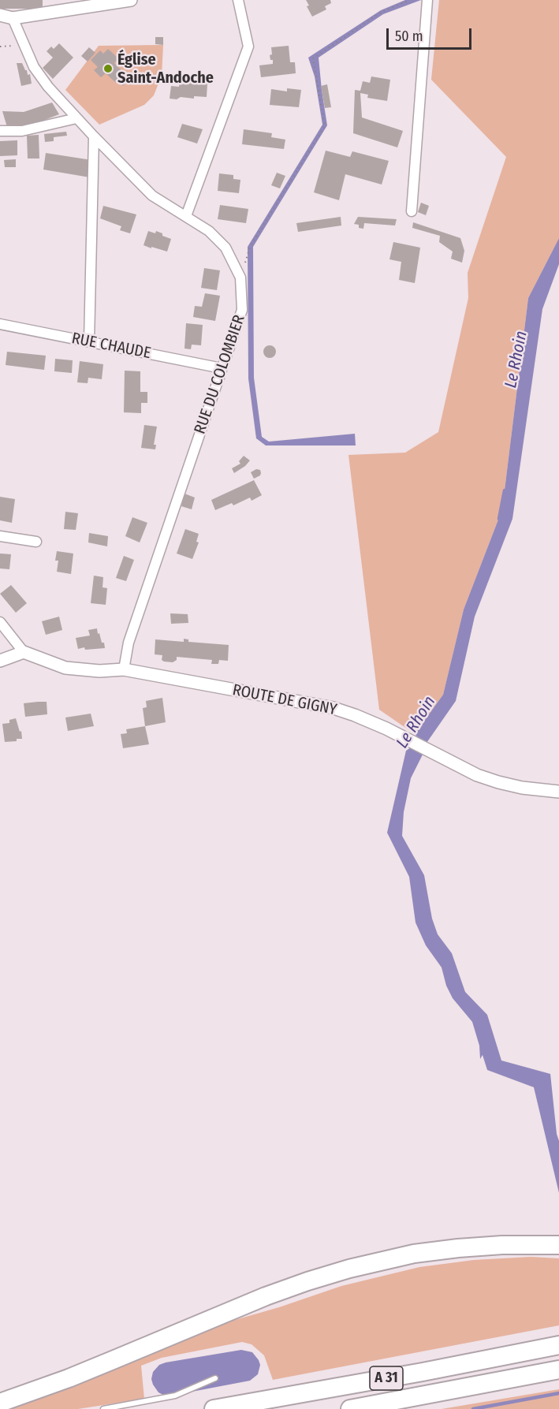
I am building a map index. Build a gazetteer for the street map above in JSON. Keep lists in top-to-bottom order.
{
  "streets": {
    "highway": ["A 31"],
    "street": ["RUE CHAUDE", "RUE DU COLOMBIER", "ROUTE DE GIGNY"]
  },
  "crossings": [
    ["RUE CHAUDE", "RUE DU COLOMBIER"],
    ["RUE DU COLOMBIER", "ROUTE DE GIGNY"]
  ],
  "water": ["Le Rhoin"],
  "places": ["Église Saint-Andoche"],
  "scale_bar": "50 m"
}
